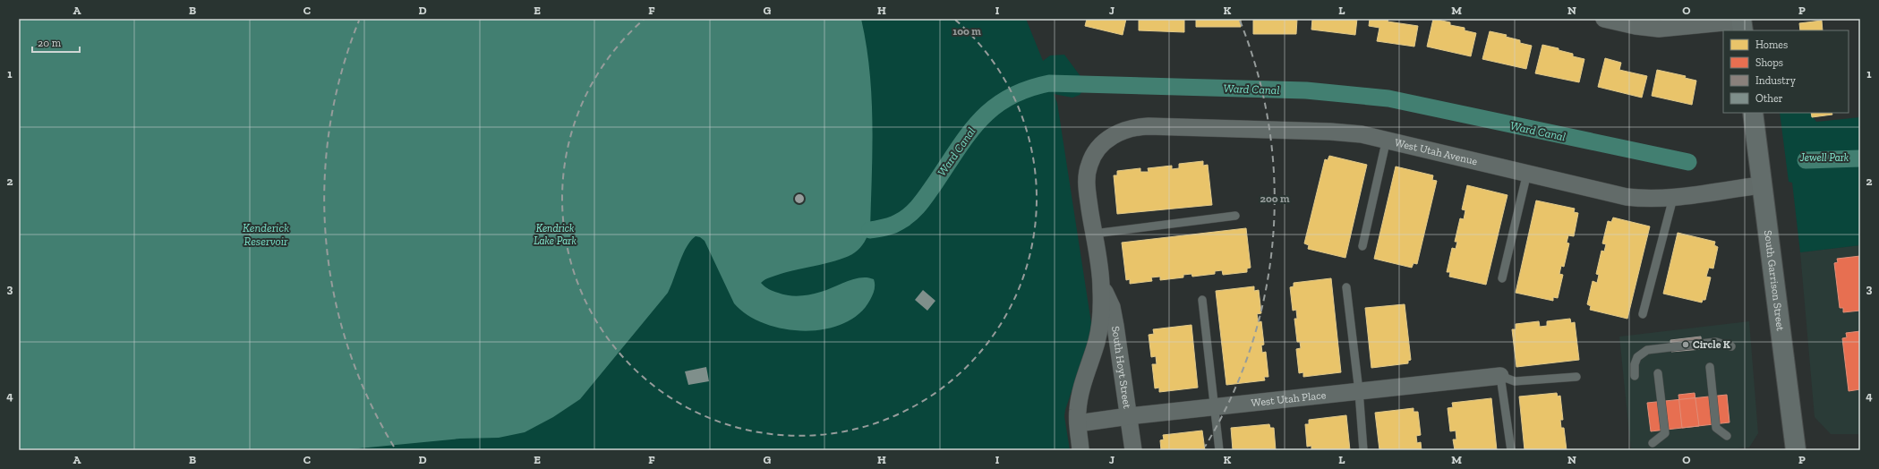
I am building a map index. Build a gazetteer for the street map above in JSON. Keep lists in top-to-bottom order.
{
  "streets": {
    "main road": ["South Garrison Street"],
    "street": ["West Utah Avenue", "South Hoyt Street", "West Utah Place"]
  },
  "crossings": [
    ["West Utah Avenue", "South Garrison Street"],
    ["West Utah Avenue", "South Hoyt Street"],
    ["South Hoyt Street", "West Utah Place"]
  ],
  "water": ["Ward Canal", "Kenderick Reservoir"],
  "parks": ["Jewell Park", "Kendrick Lake Park"],
  "places": ["Circle K"],
  "legend": [
    "Homes",
    "Shops",
    "Industry",
    "Other"
  ],
  "scale_bar": "20 m",
  "grid": {
    "columns": [
      "A",
      "B",
      "C",
      "D",
      "E",
      "F",
      "G",
      "H",
      "I",
      "J",
      "K",
      "L",
      "M",
      "N",
      "O",
      "P"
    ],
    "rows": [
      "1",
      "2",
      "3",
      "4"
    ]
  },
  "rings": ["100 m", "200 m"]
}
